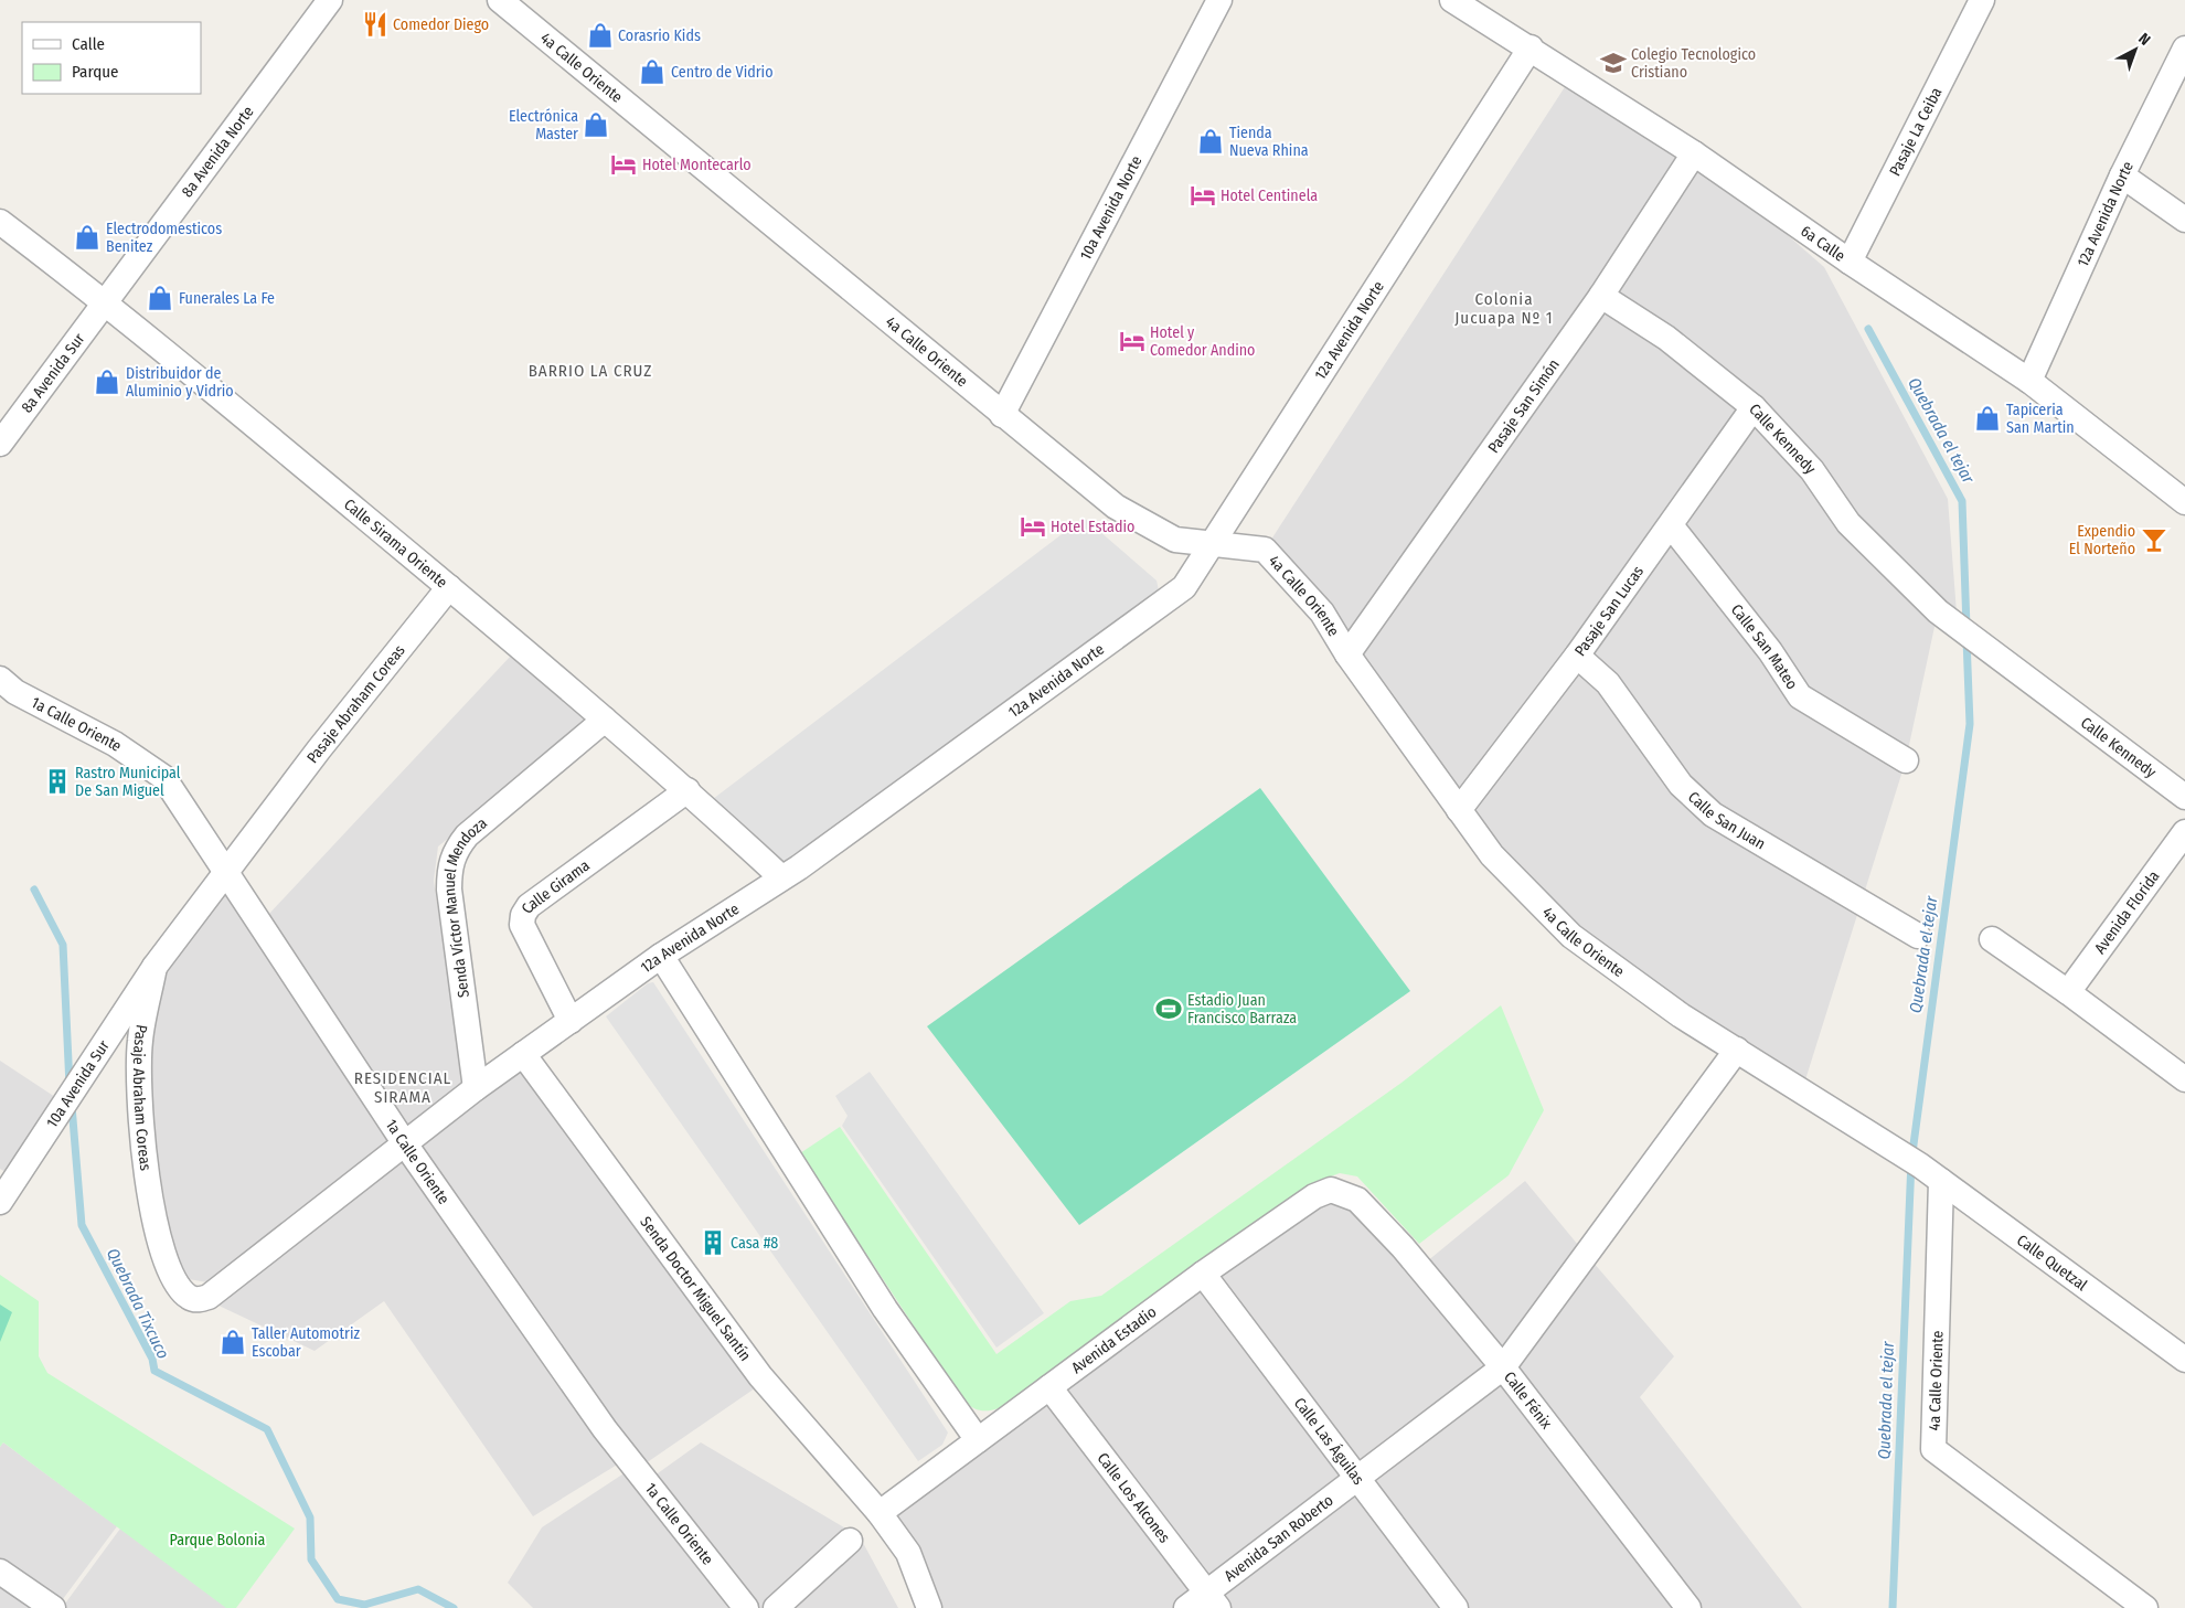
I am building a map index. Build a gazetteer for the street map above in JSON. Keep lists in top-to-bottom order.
{
  "streets": {
    "street": [
      "4a Calle Oriente",
      "Pasaje La Ceiba",
      "8a Avenida Norte",
      "10a Avenida Norte",
      "12a Avenida Norte",
      "6a Calle",
      "8a Avenida Sur",
      "Pasaje San Simón",
      "Calle Kennedy",
      "Calle Sirama Oriente",
      "Pasaje San Lucas",
      "Calle San Mateo",
      "Pasaje Abraham Coreas",
      "1a Calle Oriente",
      "Calle San Juan",
      "Calle Girama",
      "Senda Víctor Manuel Mendoza",
      "Avenida Florida",
      "10a Avenida Sur",
      "Calle Quetzal",
      "Senda Doctor Miguel Santín",
      "Avenida Estadio",
      "Calle Fénix",
      "Calle Las Águilas",
      "Calle Los Alcones",
      "Avenida San Roberto"
    ]
  },
  "crossings": [
    ["4a Calle Oriente", "10a Avenida Norte"],
    ["4a Calle Oriente", "12a Avenida Norte"],
    ["4a Calle Oriente", "Pasaje San Simón"],
    ["4a Calle Oriente", "Pasaje San Lucas"],
    ["4a Calle Oriente", "Calle Quetzal"],
    ["4a Calle Oriente", "Avenida San Roberto"],
    ["Pasaje La Ceiba", "6a Calle"],
    ["8a Avenida Norte", "8a Avenida Sur"],
    ["8a Avenida Norte", "Calle Sirama Oriente"],
    ["12a Avenida Norte", "6a Calle"],
    ["12a Avenida Norte", "Calle Sirama Oriente"],
    ["12a Avenida Norte", "Pasaje Abraham Coreas"],
    ["12a Avenida Norte", "1a Calle Oriente"],
    ["12a Avenida Norte", "Calle Girama"],
    ["12a Avenida Norte", "Senda Víctor Manuel Mendoza"],
    ["12a Avenida Norte", "Senda Doctor Miguel Santín"],
    ["6a Calle", "Pasaje San Simón"],
    ["8a Avenida Sur", "Calle Sirama Oriente"],
    ["Pasaje San Simón", "Calle Kennedy"],
    ["Calle Kennedy", "Pasaje San Lucas"],
    ["Calle Sirama Oriente", "Pasaje Abraham Coreas"],
    ["Calle Sirama Oriente", "Calle Girama"],
    ["Calle Sirama Oriente", "Senda Víctor Manuel Mendoza"],
    ["Pasaje San Lucas", "Calle San Mateo"],
    ["Pasaje San Lucas", "Calle San Juan"],
    ["Pasaje Abraham Coreas", "1a Calle Oriente"],
    ["Pasaje Abraham Coreas", "10a Avenida Sur"],
    ["Senda Doctor Miguel Santín", "Avenida Estadio"],
    ["Avenida Estadio", "Calle Fénix"],
    ["Avenida Estadio", "Calle Las Águilas"],
    ["Avenida Estadio", "Calle Los Alcones"],
    ["Calle Fénix", "Avenida San Roberto"],
    ["Calle Las Águilas", "Avenida San Roberto"],
    ["Calle Los Alcones", "Avenida San Roberto"]
  ],
  "districts": ["Colonia Jucuapa Nº 1", "BARRIO LA CRUZ", "RESIDENCIAL SIRAMA"],
  "water": ["Quebrada el tejar", "Quebrada Tixcuco"],
  "parks": ["Parque Bolonia"],
  "places": {
    "restaurant": ["Comedor Diego"],
    "shop": [
      "Corasrio Kids",
      "Centro de Vidrio",
      "Electrónica Master",
      "Tienda Nueva Rhina",
      "Electrodomesticos Benitez",
      "Funerales La Fe",
      "Distribuidor de Aluminio y Vidrio",
      "Tapiceria San Martin",
      "Taller Automotriz Escobar"
    ],
    "school or university": ["Colegio Tecnologico Cristiano"],
    "hotel": [
      "Hotel Montecarlo",
      "Hotel Centinela",
      "Hotel y Comedor Andino",
      "Hotel Estadio"
    ],
    "bar": ["Expendio El Norteño"],
    "building": ["Rastro Municipal De San Miguel", "Casa #8"],
    "sports": ["Estadio Juan Francisco Barraza"]
  },
  "legend": ["Calle", "Parque"],
  "north": "top right"
}
